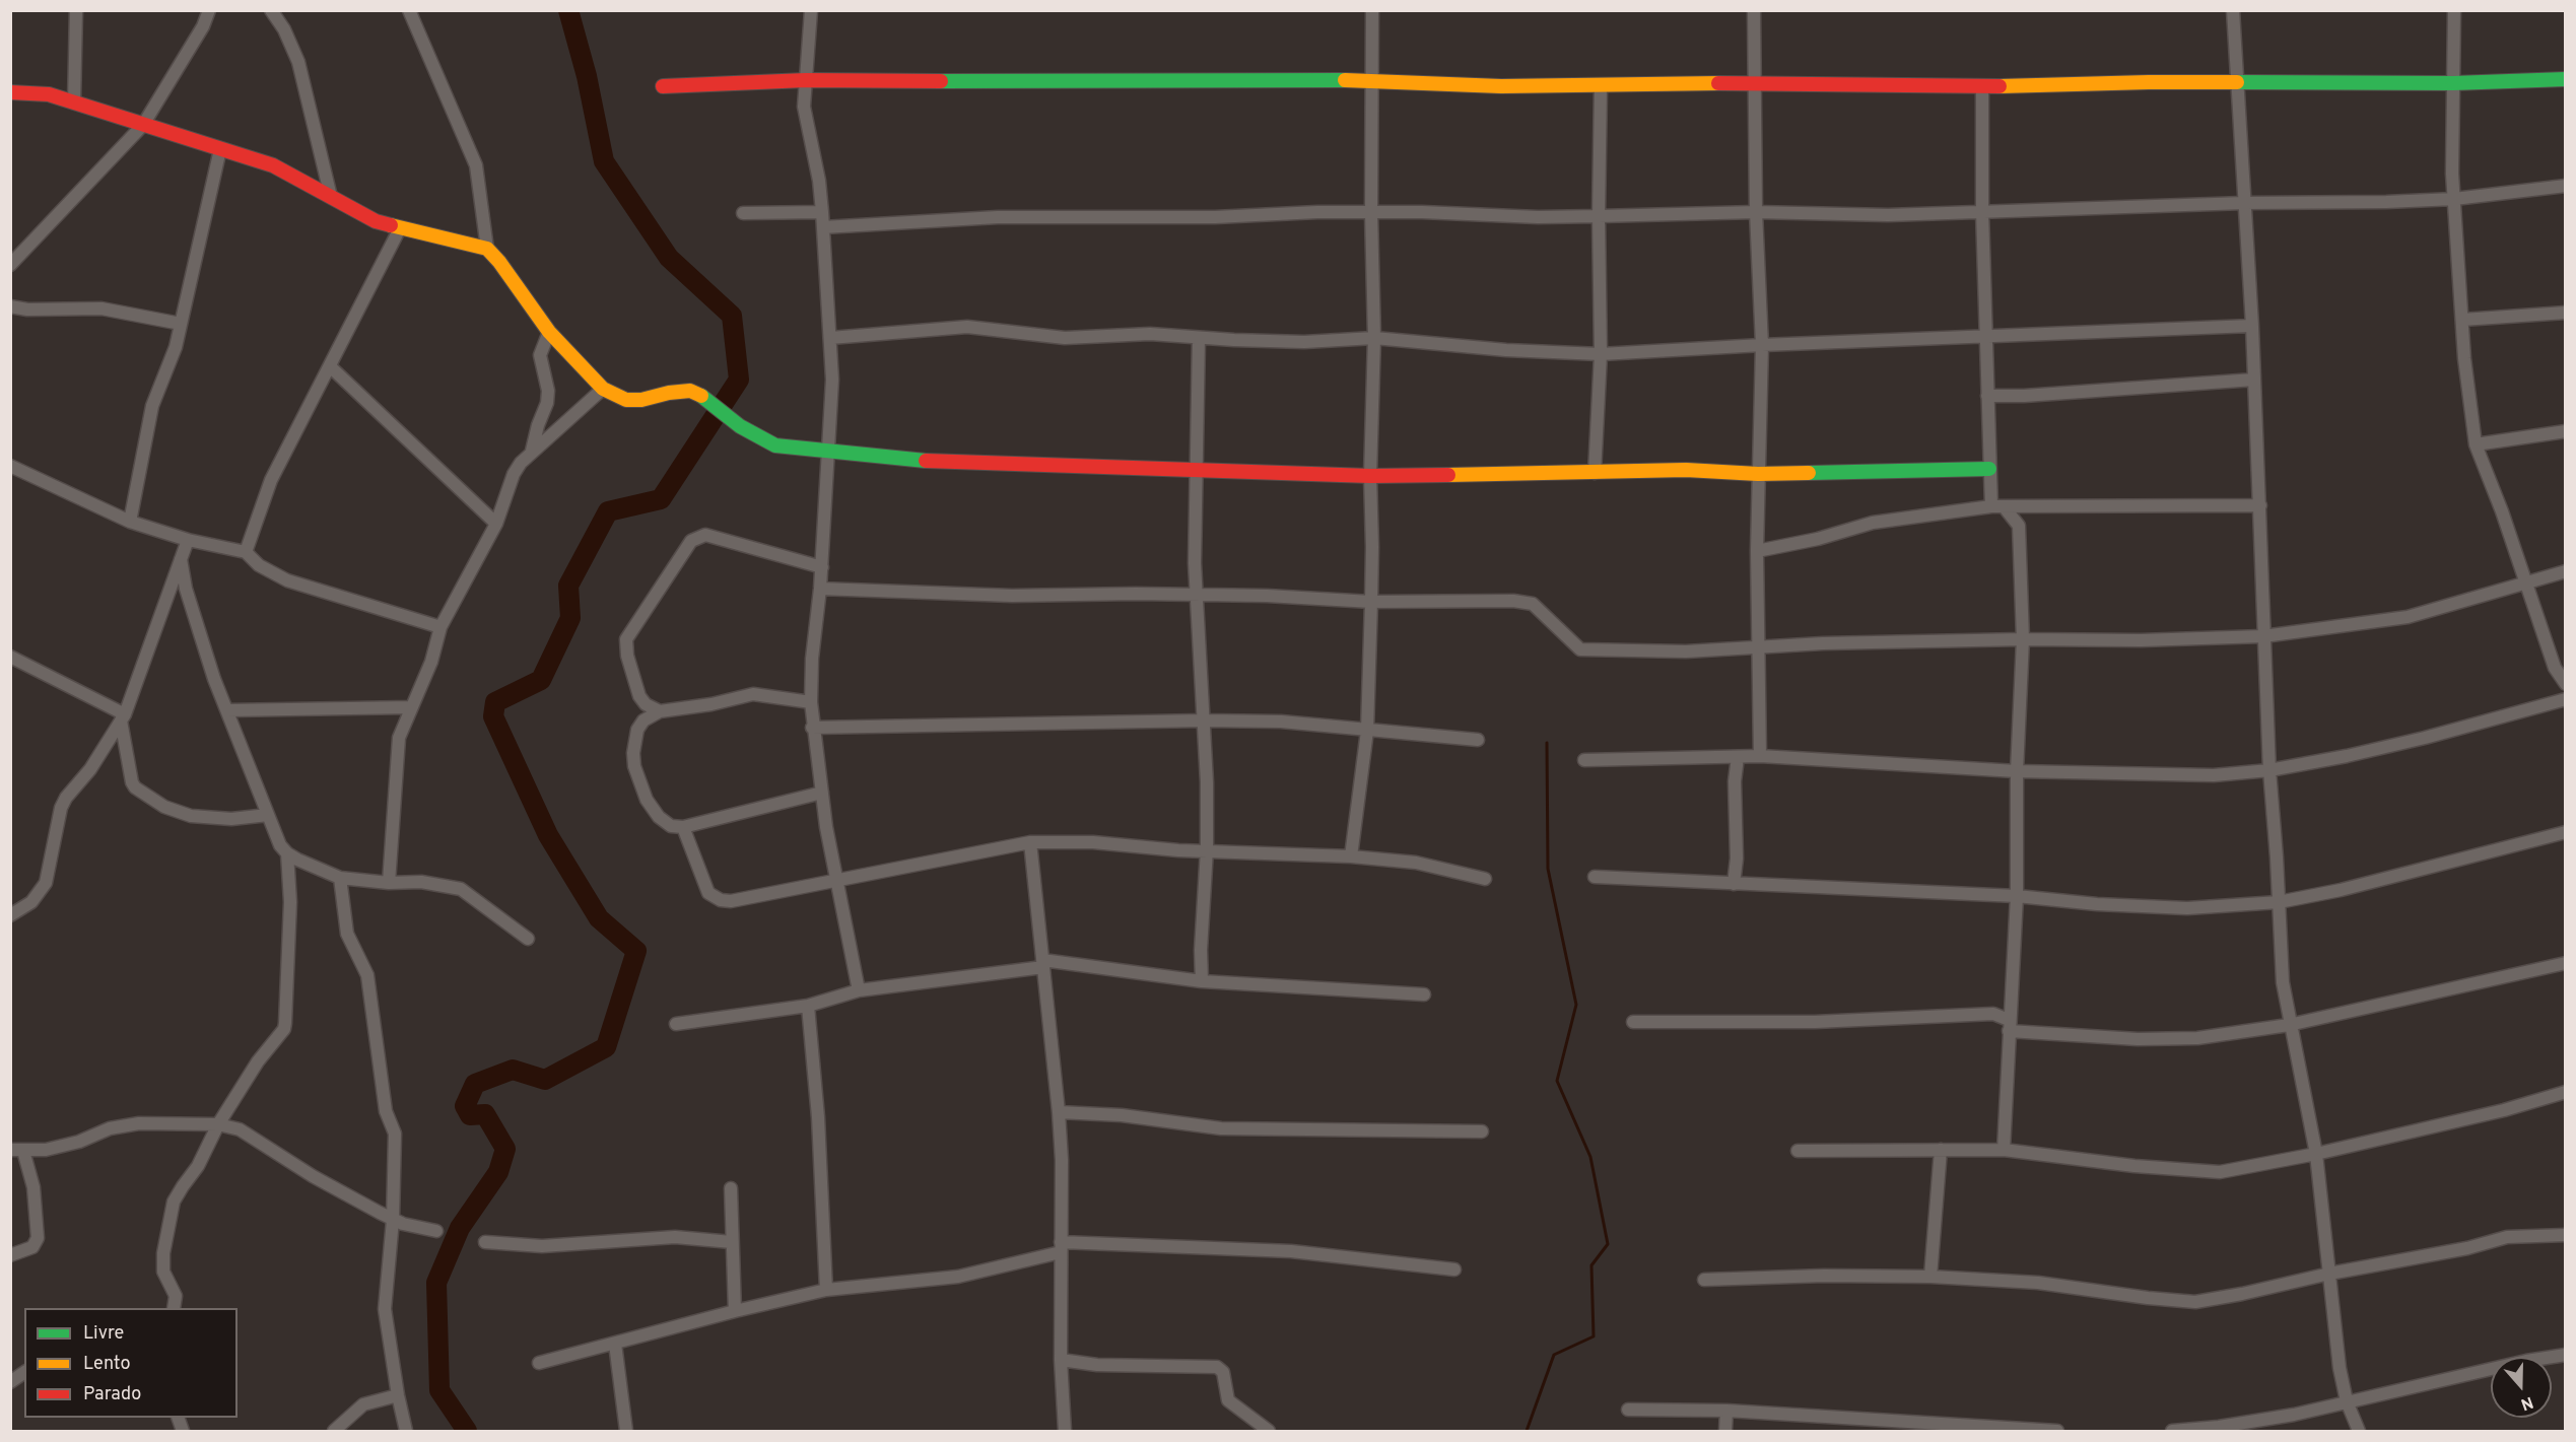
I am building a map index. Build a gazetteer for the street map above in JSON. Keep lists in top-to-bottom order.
{
  "legend": ["Livre", "Lento", "Parado"],
  "north": "bottom"
}
